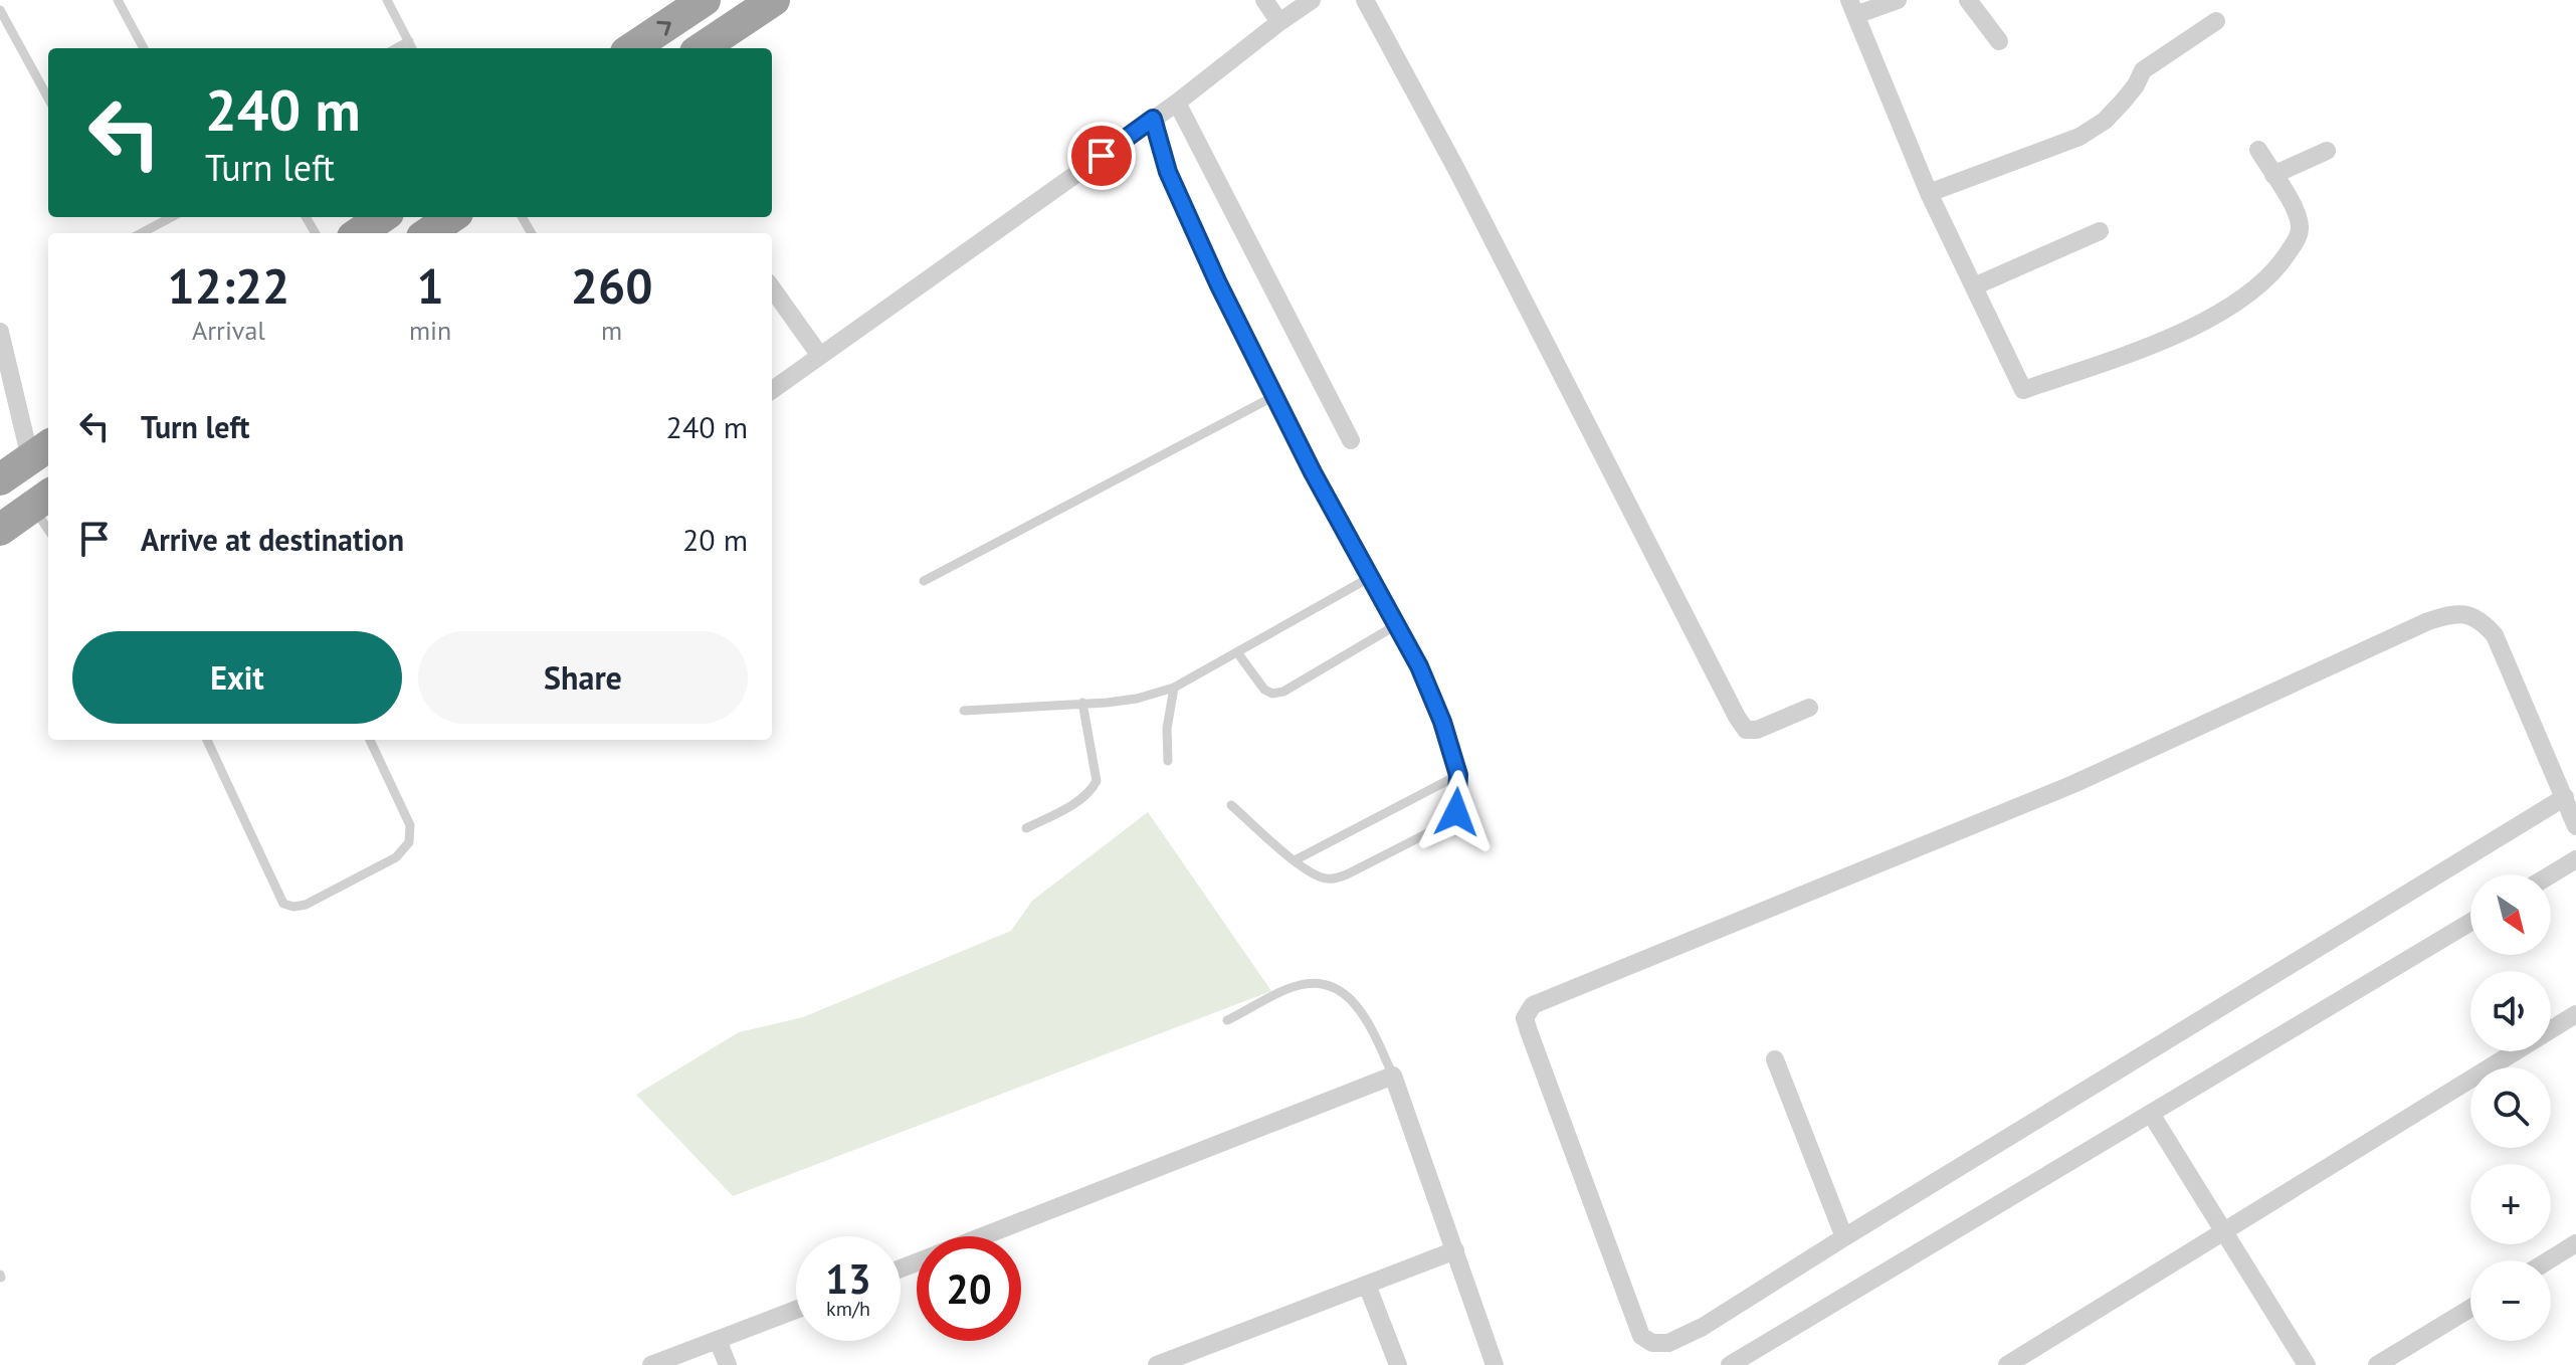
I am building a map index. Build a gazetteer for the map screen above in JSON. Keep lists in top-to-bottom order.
{
  "north": "bottom right",
  "page": {
    "turn": ["240 m", "Turn left"],
    "eta": [
      "12:22",
      "Arrival",
      "1",
      "min",
      "260",
      "m"
    ],
    "list": [
      {
        "name": "Turn left",
        "value": "240 m"
      },
      {
        "name": "Arrive at destination",
        "value": "20 m"
      }
    ],
    "buttons": ["Exit", "Share"],
    "map_buttons": ["+", "−"],
    "speed": "13 km/h",
    "limit": "20"
  }
}
